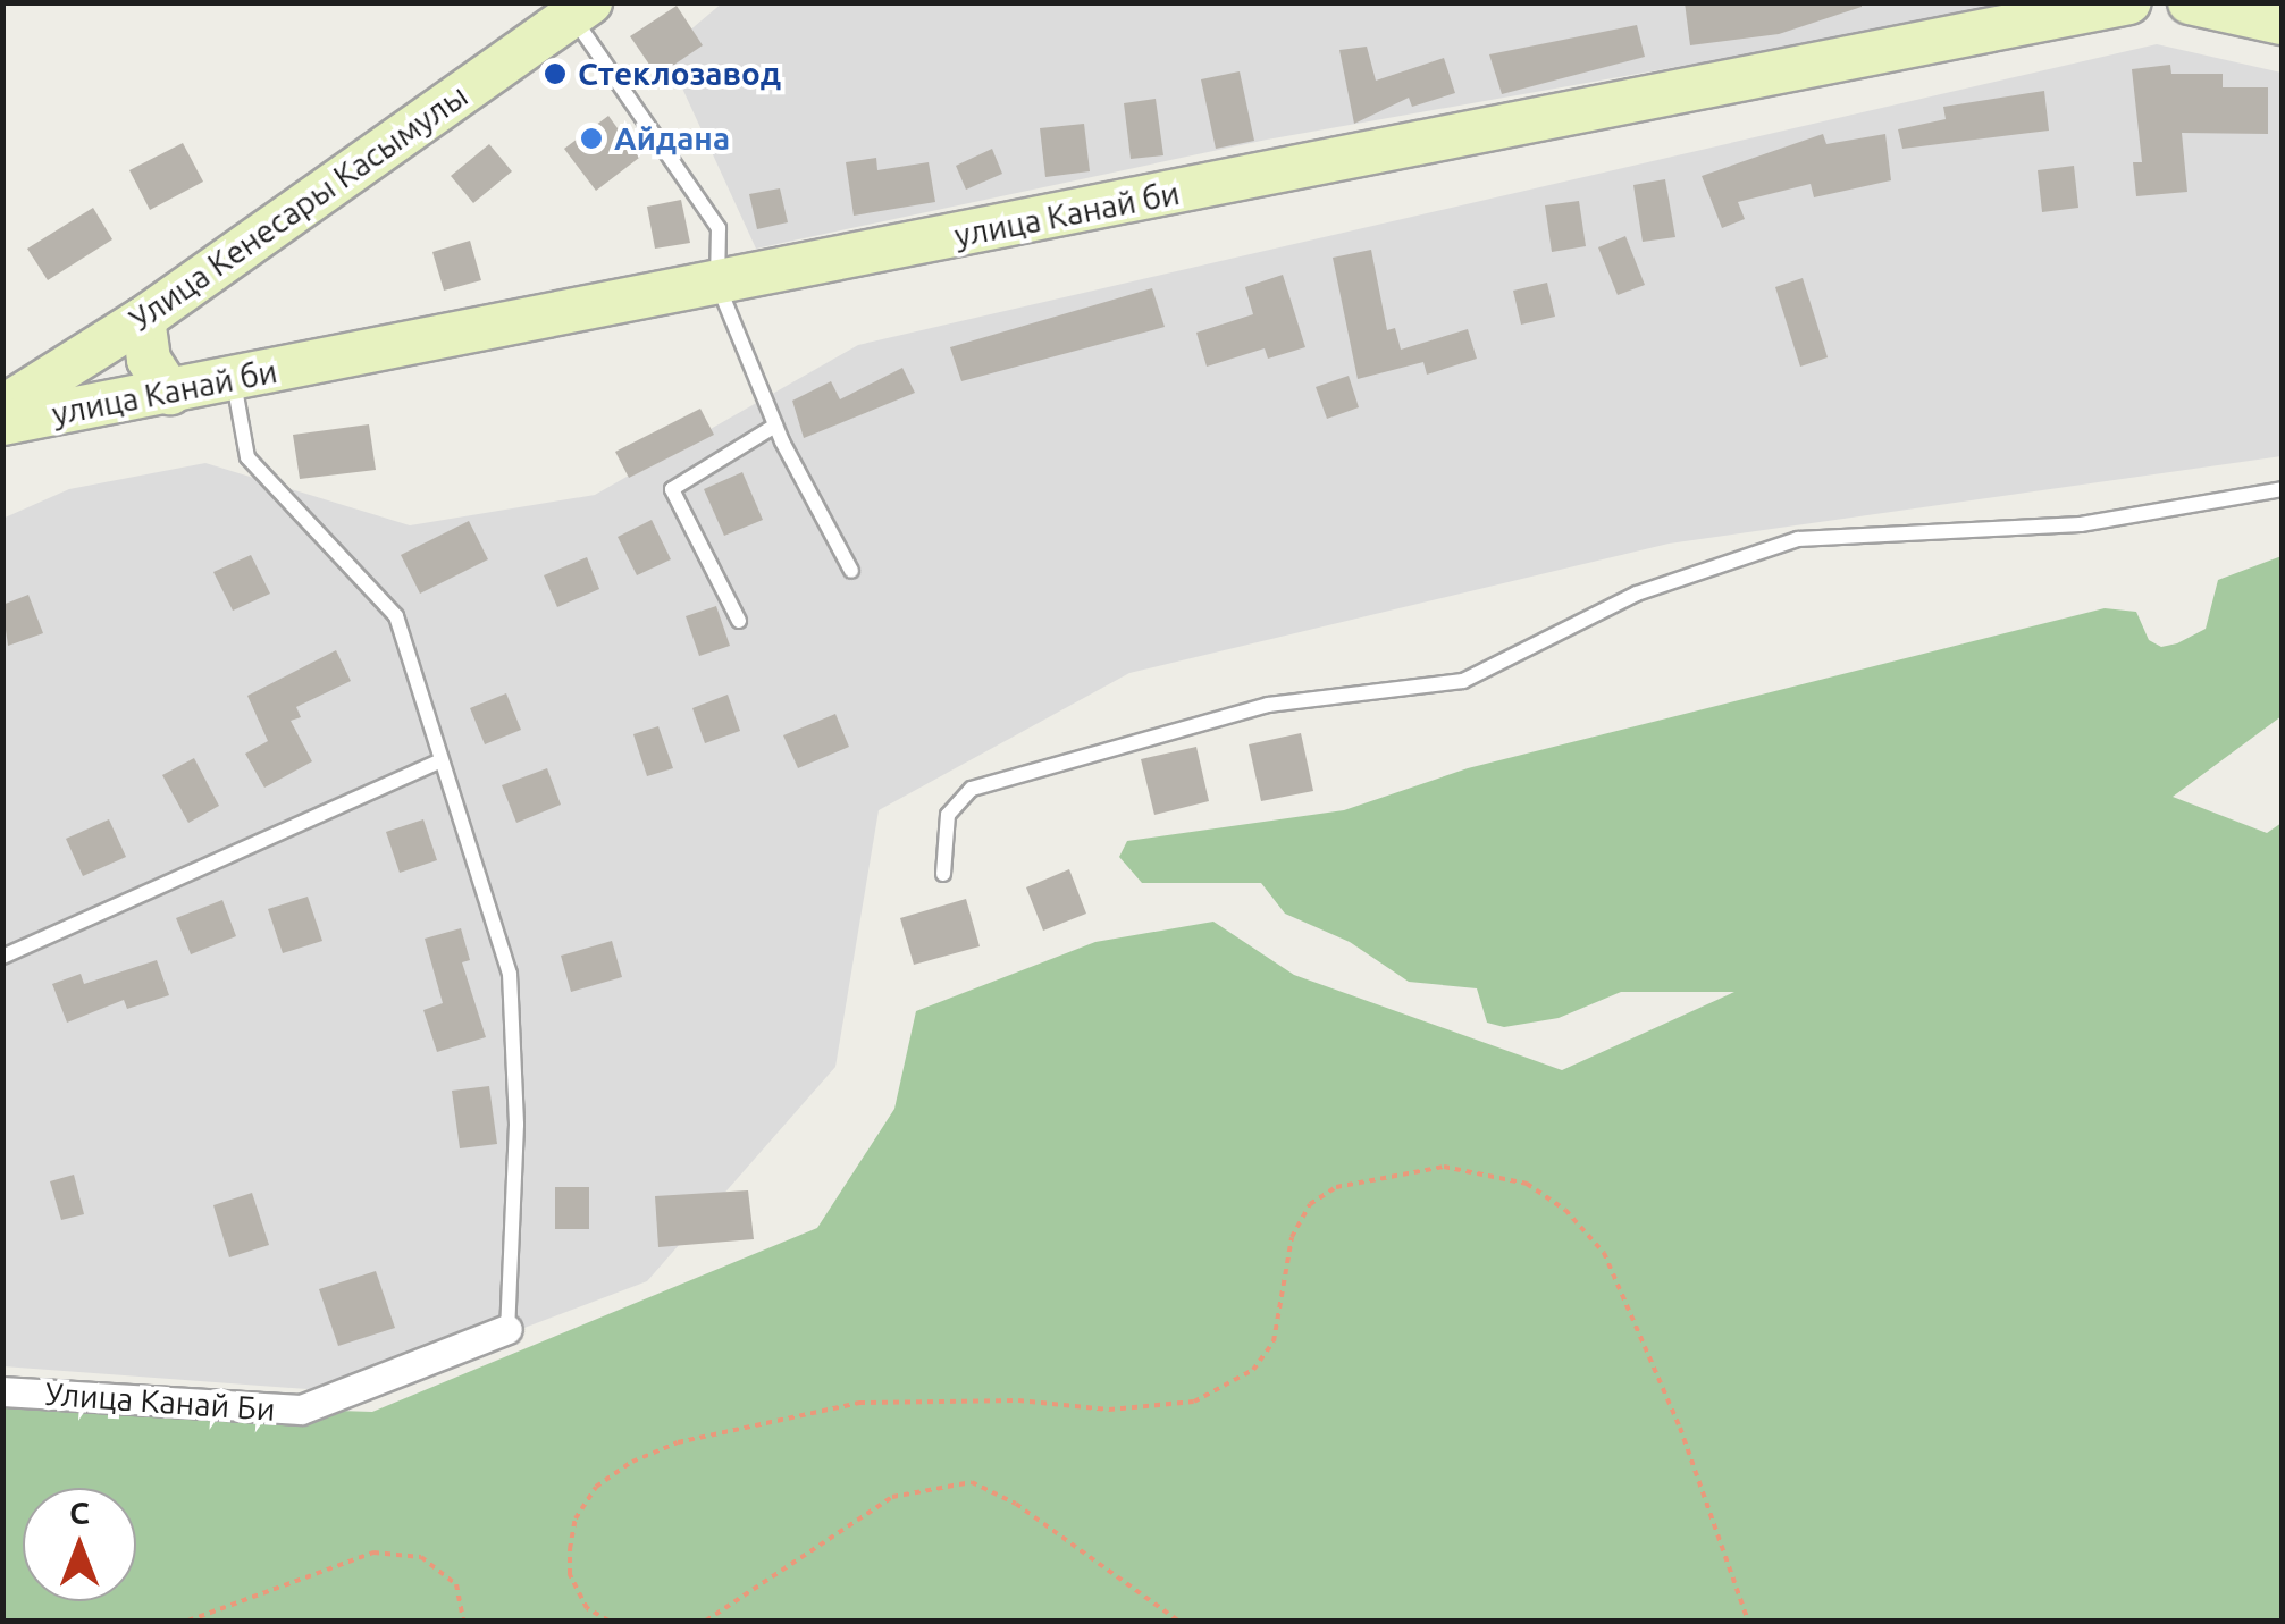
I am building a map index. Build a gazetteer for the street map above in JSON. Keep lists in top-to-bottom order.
{
  "streets": {
    "main road": ["Улица Кенесары Касымулы", "улица Канай би"],
    "street": ["Улица Канай Би"]
  },
  "places": ["Стеклозавод", "Айдана"],
  "north": "top"
}
